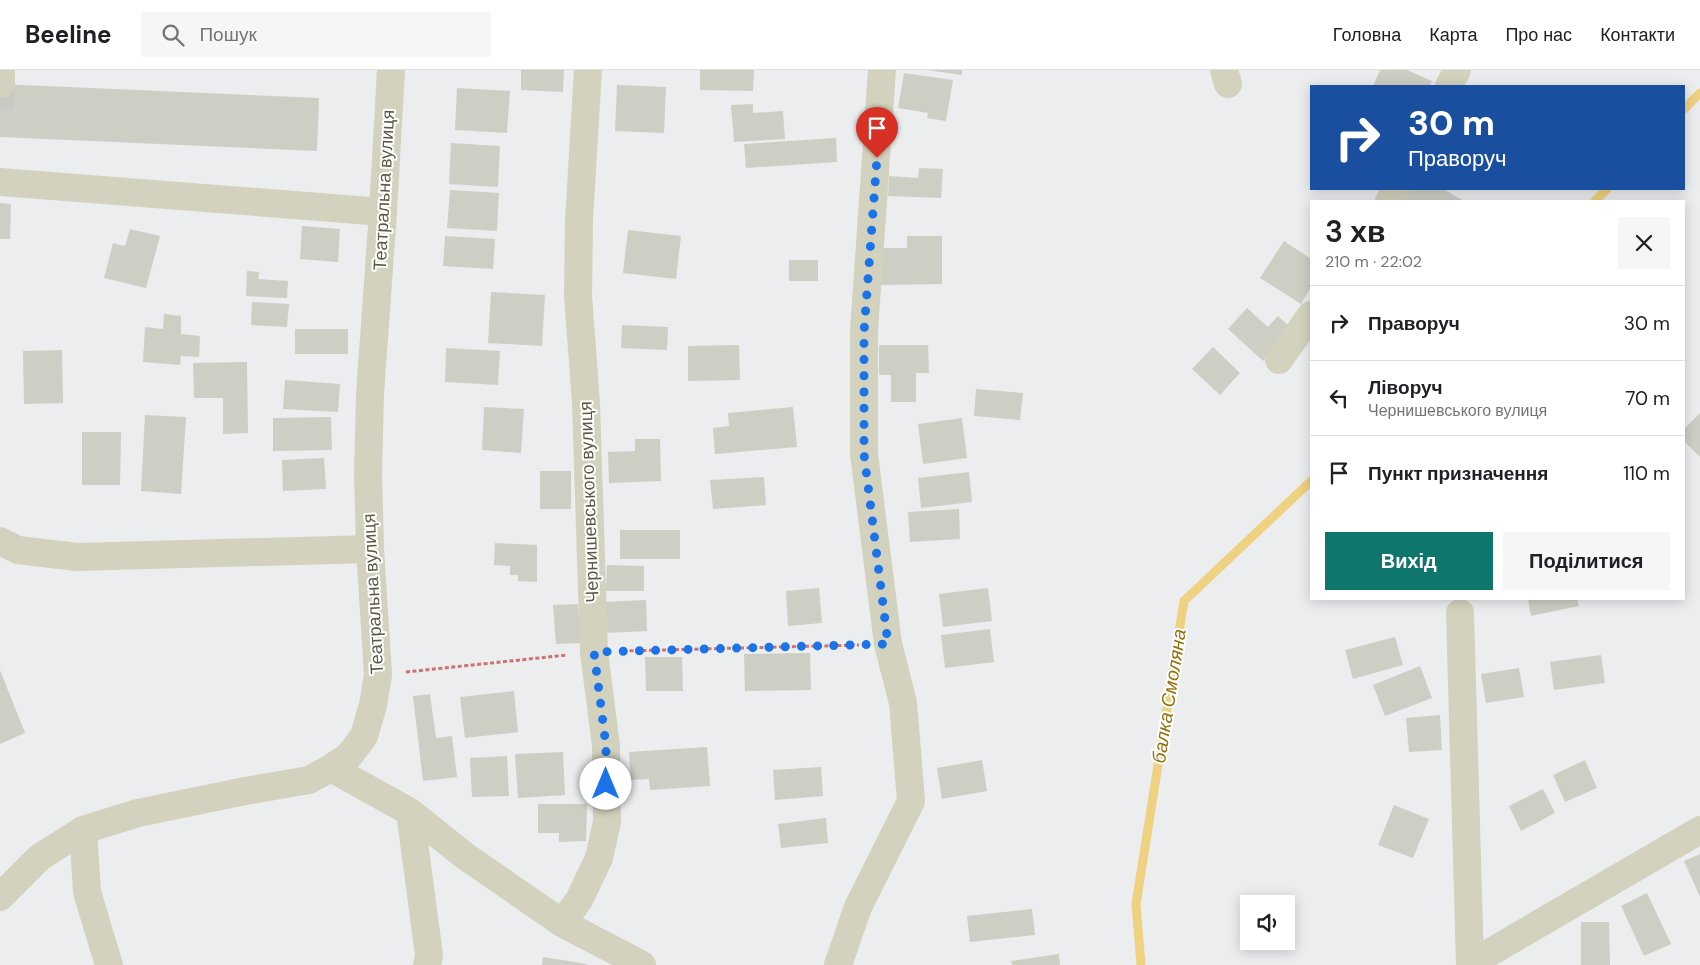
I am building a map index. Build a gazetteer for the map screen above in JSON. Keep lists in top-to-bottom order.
{
  "streets": {
    "street": ["Театральна вулиця", "Чернишевського вулиця"]
  },
  "water": ["балка Смоляна"],
  "page": {
    "header": "Beeline",
    "search": "Пошук",
    "nav": [
      "Головна",
      "Карта",
      "Про нас",
      "Контакти"
    ],
    "turn": ["30 m", "Праворуч"],
    "heading": ["3 хв", "210 m · 22:02"],
    "list": [
      {
        "name": "Праворуч",
        "value": "30 m"
      },
      {
        "name": "Ліворуч",
        "note": "Чернишевського вулиця",
        "value": "70 m"
      },
      {
        "name": "Пункт призначення",
        "value": "110 m"
      }
    ],
    "buttons": ["Вихід", "Поділитися"]
  }
}
